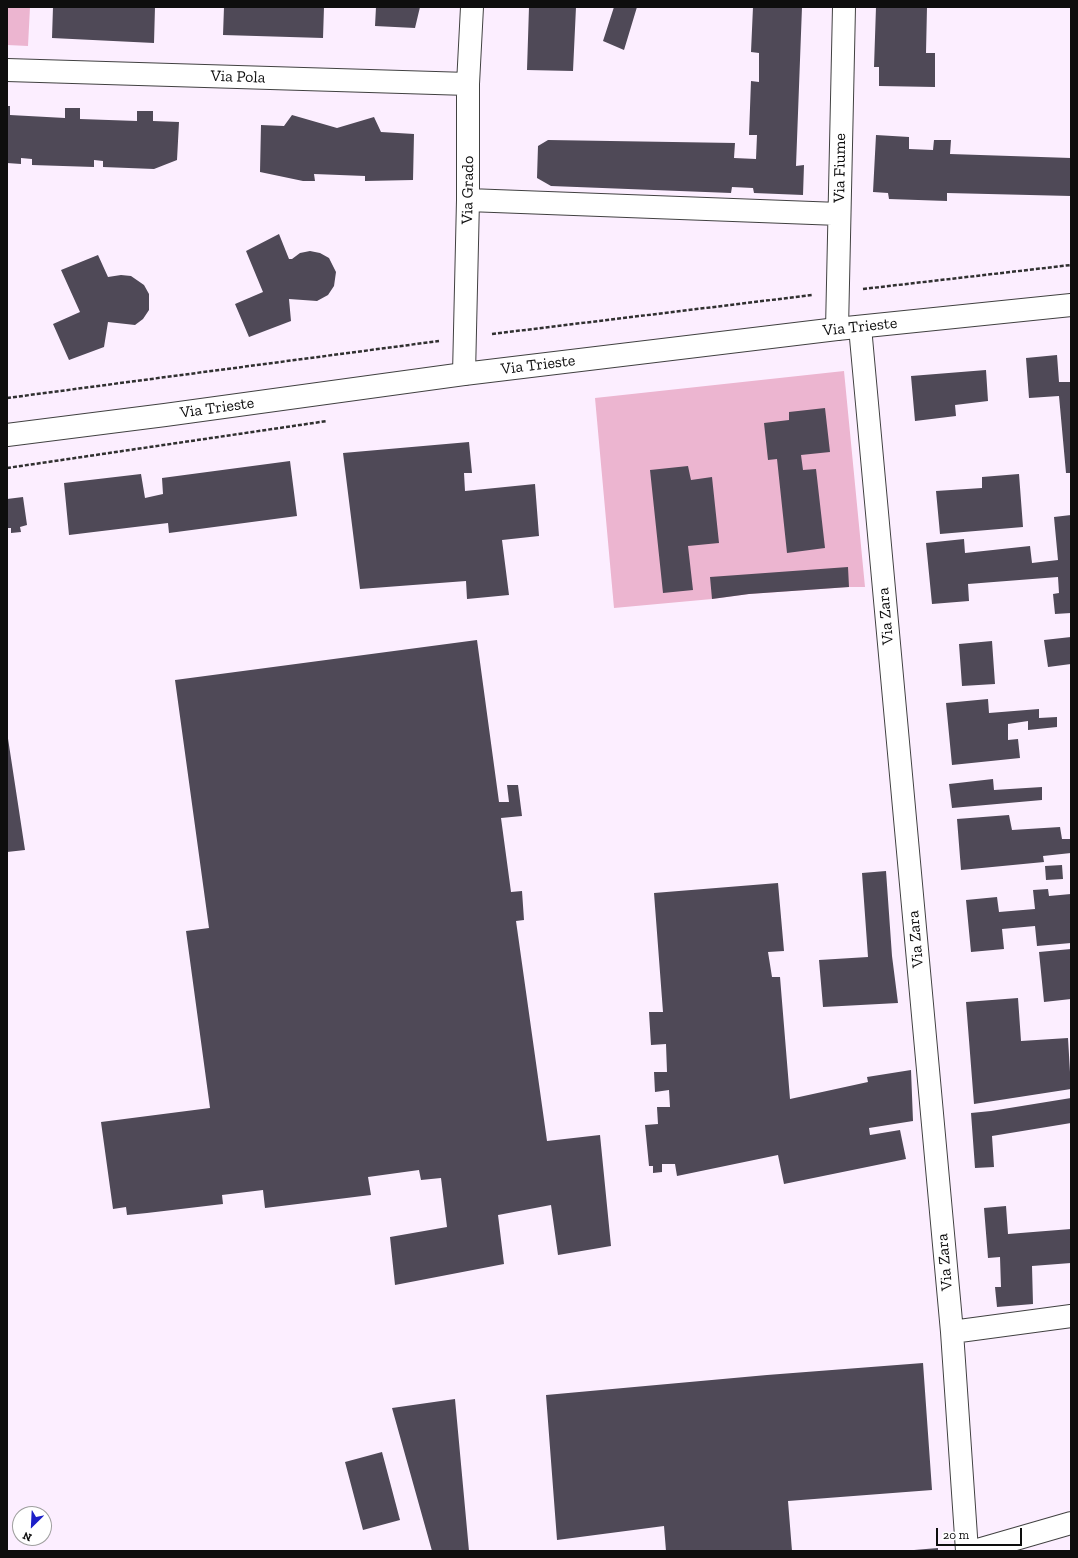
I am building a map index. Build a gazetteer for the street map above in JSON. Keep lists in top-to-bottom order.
{
  "streets": {
    "street": [
      "Via Pola",
      "Via Fiume",
      "Via Grado",
      "Via Trieste",
      "Via Zara"
    ]
  },
  "crossings": [
    ["Via Pola", "Via Grado"],
    ["Via Fiume", "Via Trieste"],
    ["Via Grado", "Via Trieste"],
    ["Via Trieste", "Via Zara"]
  ],
  "scale_bar": "20 m",
  "north": "bottom left"
}
